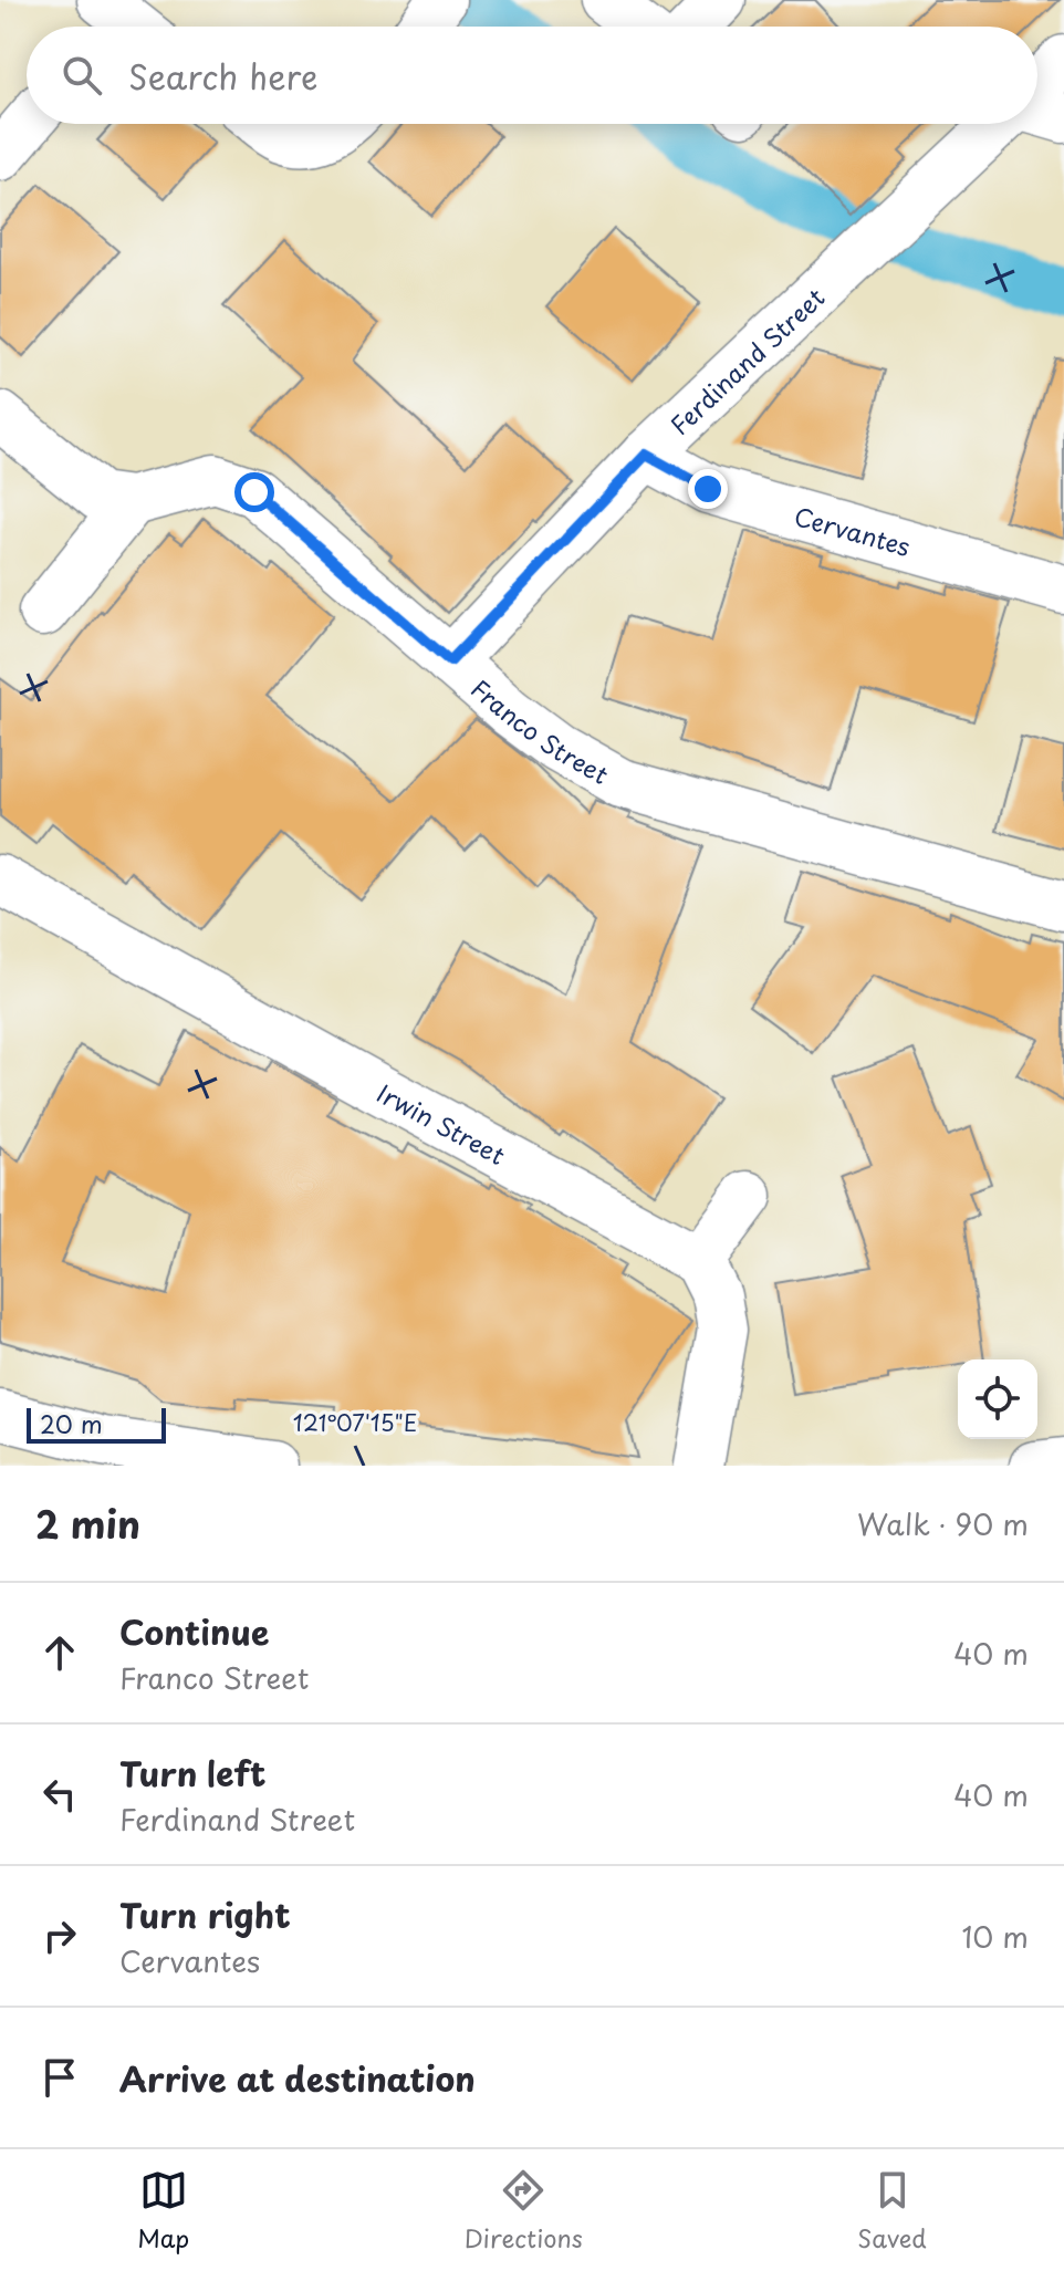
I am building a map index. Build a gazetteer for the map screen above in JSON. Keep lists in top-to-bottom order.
{
  "streets": {
    "street": [
      "Ferdinand Street",
      "Cervantes",
      "Franco Street",
      "Irwin Street"
    ]
  },
  "crossings": [
    ["Ferdinand Street", "Cervantes"],
    ["Ferdinand Street", "Franco Street"]
  ],
  "scale_bar": "20 m",
  "page": {
    "search": "Search here",
    "scale": "20 m",
    "heading": ["2 min", "Walk · 90 m"],
    "list": [
      ["Continue", "Franco Street", "40 m"],
      ["Turn left", "Ferdinand Street", "40 m"],
      ["Turn right", "Cervantes", "10 m"],
      "Arrive at destination"
    ],
    "nav": ["Map", "Directions", "Saved"]
  },
  "coordinates": ["121°07'15\"E"]
}
